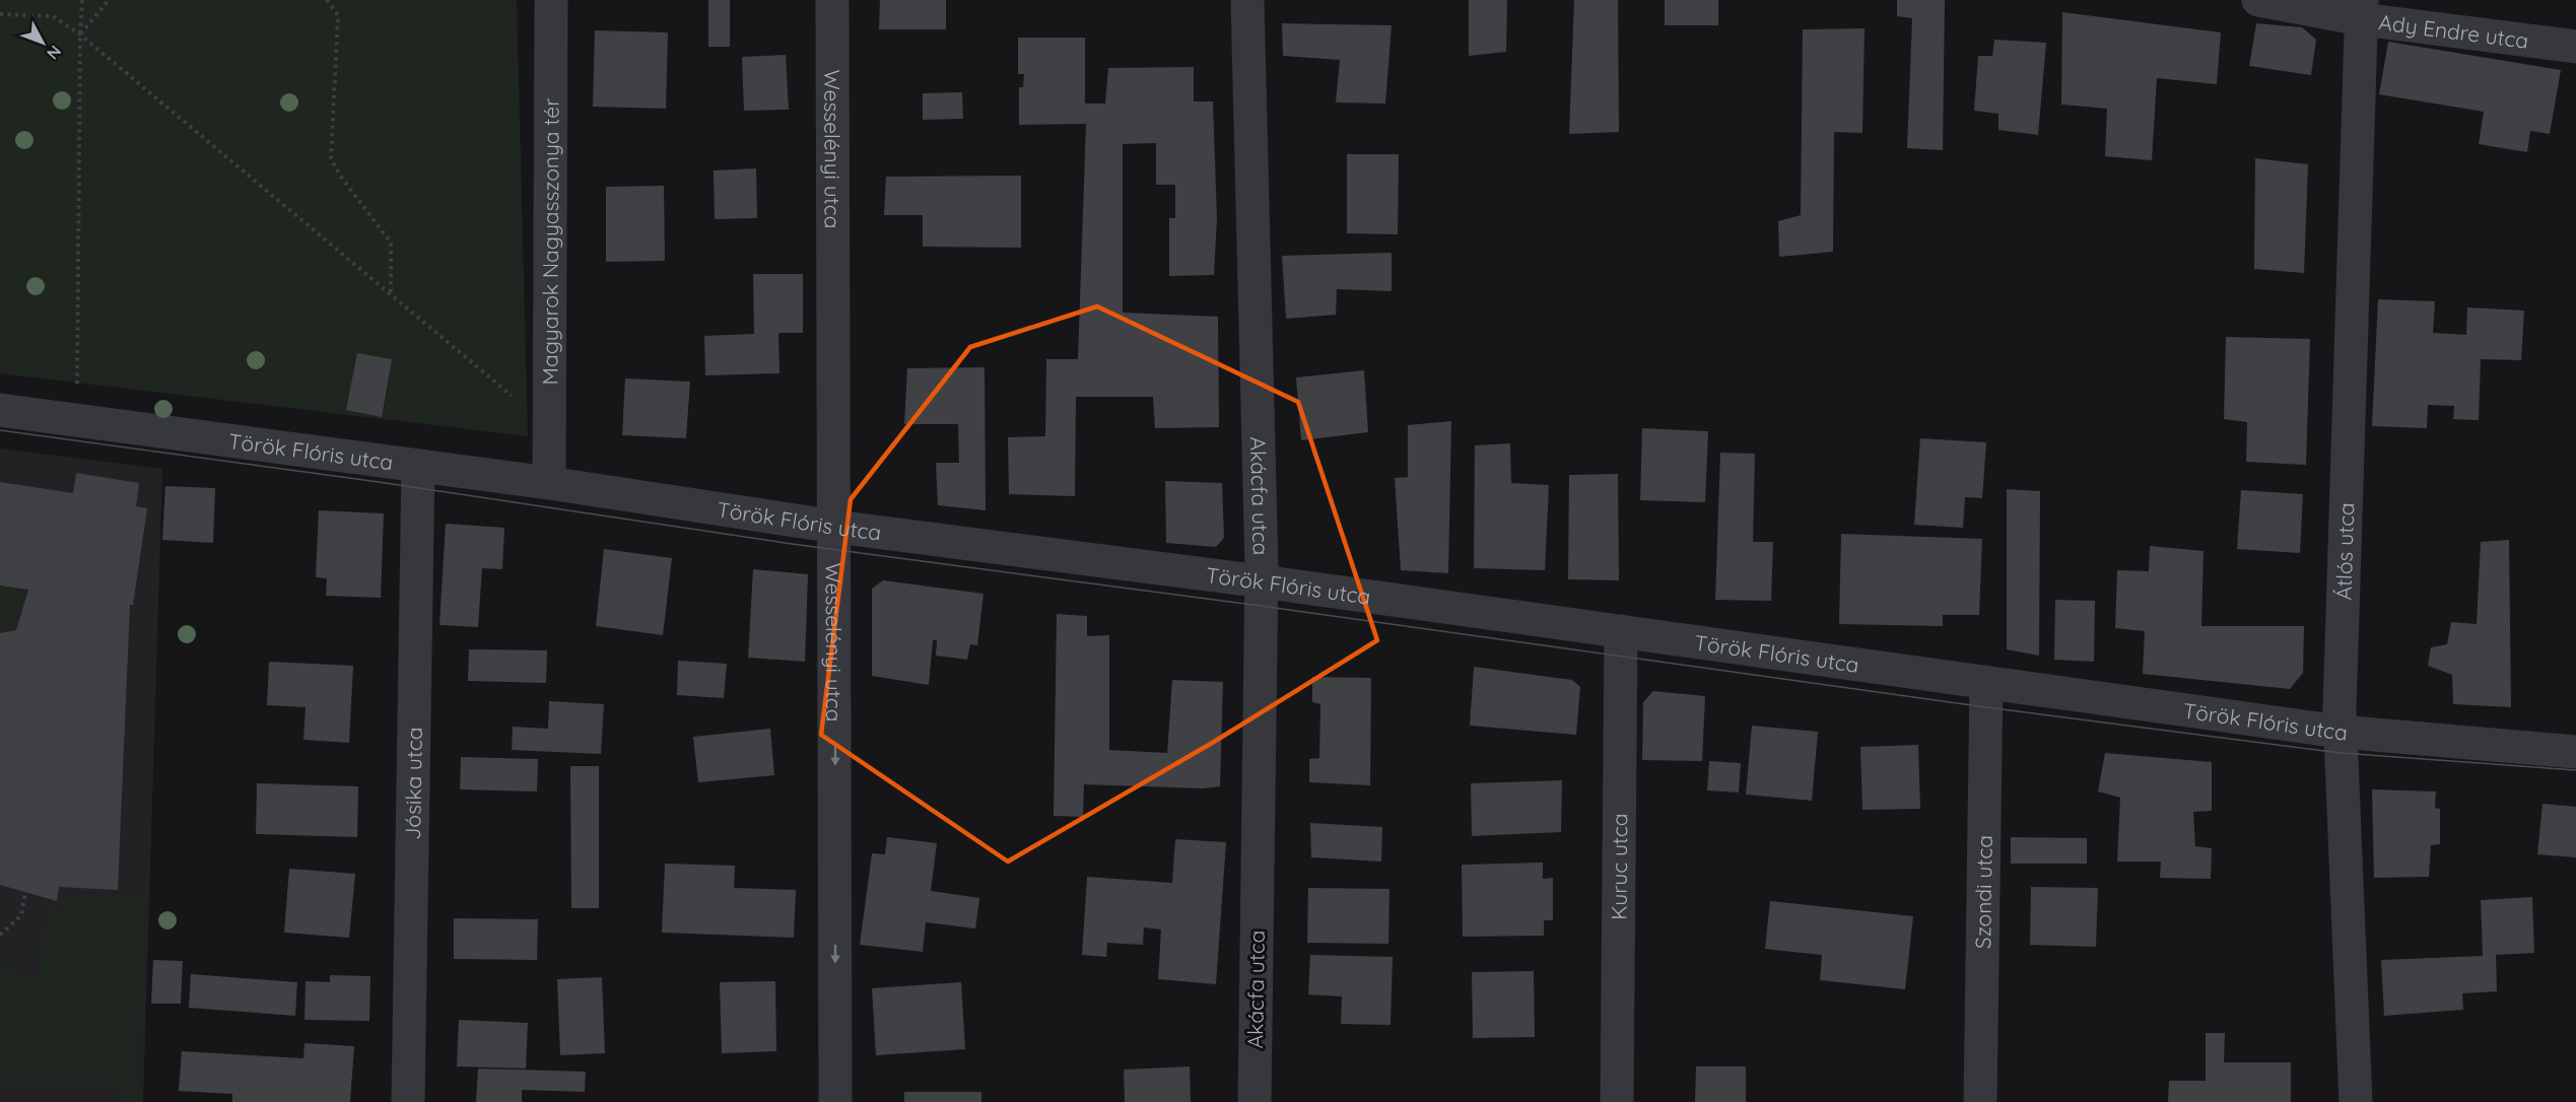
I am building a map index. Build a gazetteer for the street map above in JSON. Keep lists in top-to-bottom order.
{
  "streets": {
    "street": [
      "Ady Endre utca",
      "Wesselényi utca",
      "Magyarok Nagyasszonya tér",
      "Török Flóris utca",
      "Akácfa utca",
      "Átlós utca",
      "Jósika utca",
      "Kuruc utca",
      "Szondi utca"
    ]
  },
  "crossings": [
    ["Ady Endre utca", "Átlós utca"],
    ["Wesselényi utca", "Török Flóris utca"],
    ["Magyarok Nagyasszonya tér", "Török Flóris utca"],
    ["Török Flóris utca", "Akácfa utca"],
    ["Török Flóris utca", "Átlós utca"],
    ["Török Flóris utca", "Jósika utca"],
    ["Török Flóris utca", "Kuruc utca"],
    ["Török Flóris utca", "Szondi utca"]
  ],
  "one_way": ["Wesselényi utca"],
  "north": "bottom right"
}
